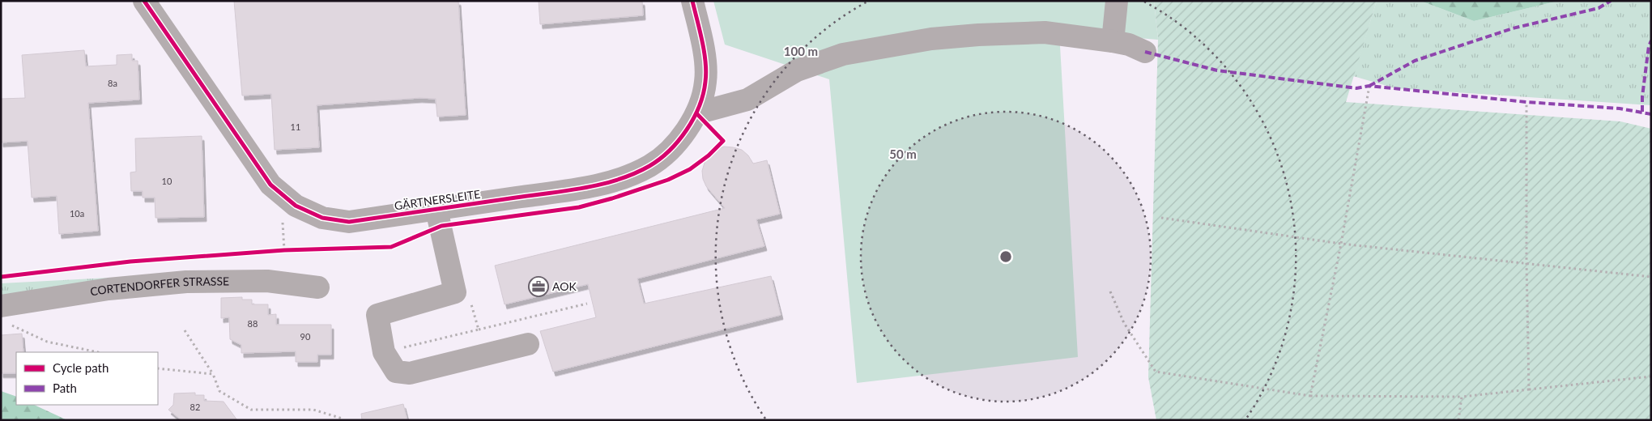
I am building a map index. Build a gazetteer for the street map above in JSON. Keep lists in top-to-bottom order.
{
  "streets": {
    "street": ["GÄRTNERSLEITE", "CORTENDORFER STRASSE"]
  },
  "places": {
    "office": ["AOK"]
  },
  "house_numbers": [
    "8a",
    "11",
    "10",
    "10a",
    "88",
    "90",
    "82"
  ],
  "legend": ["Cycle path", "Path"],
  "rings": ["100 m", "50 m"]
}
